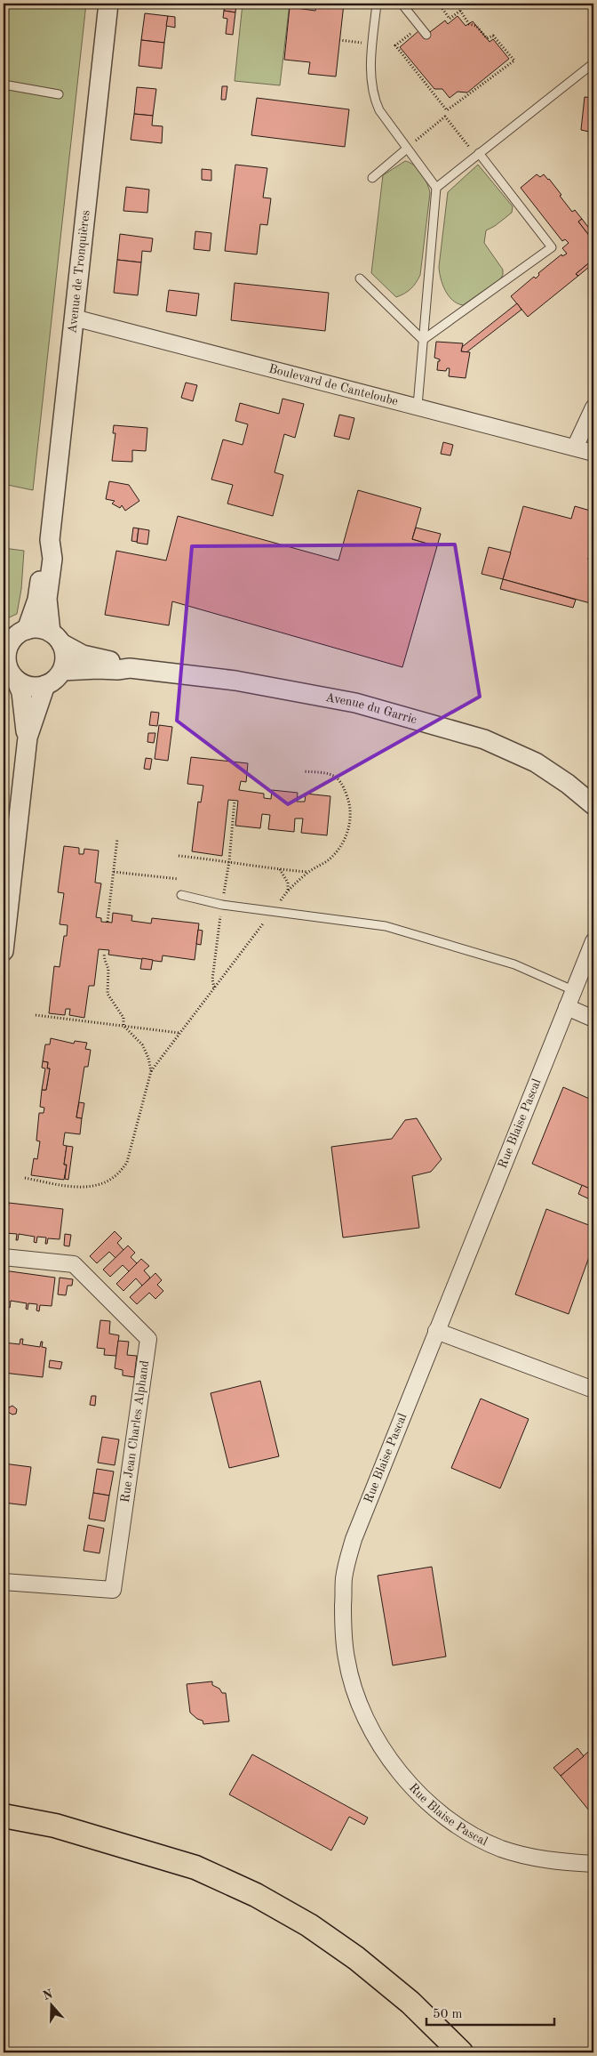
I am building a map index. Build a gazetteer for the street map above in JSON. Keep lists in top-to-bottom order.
{
  "streets": {
    "street": [
      "Avenue de Tronquières",
      "Boulevard de Canteloube",
      "Avenue du Garric",
      "Rue Blaise Pascal",
      "Rue Jean Charles Alphand"
    ]
  },
  "crossings": [
    ["Avenue de Tronquières", "Boulevard de Canteloube"],
    ["Avenue de Tronquières", "Avenue du Garric"]
  ],
  "scale_bar": "50 m",
  "north": "top"
}
